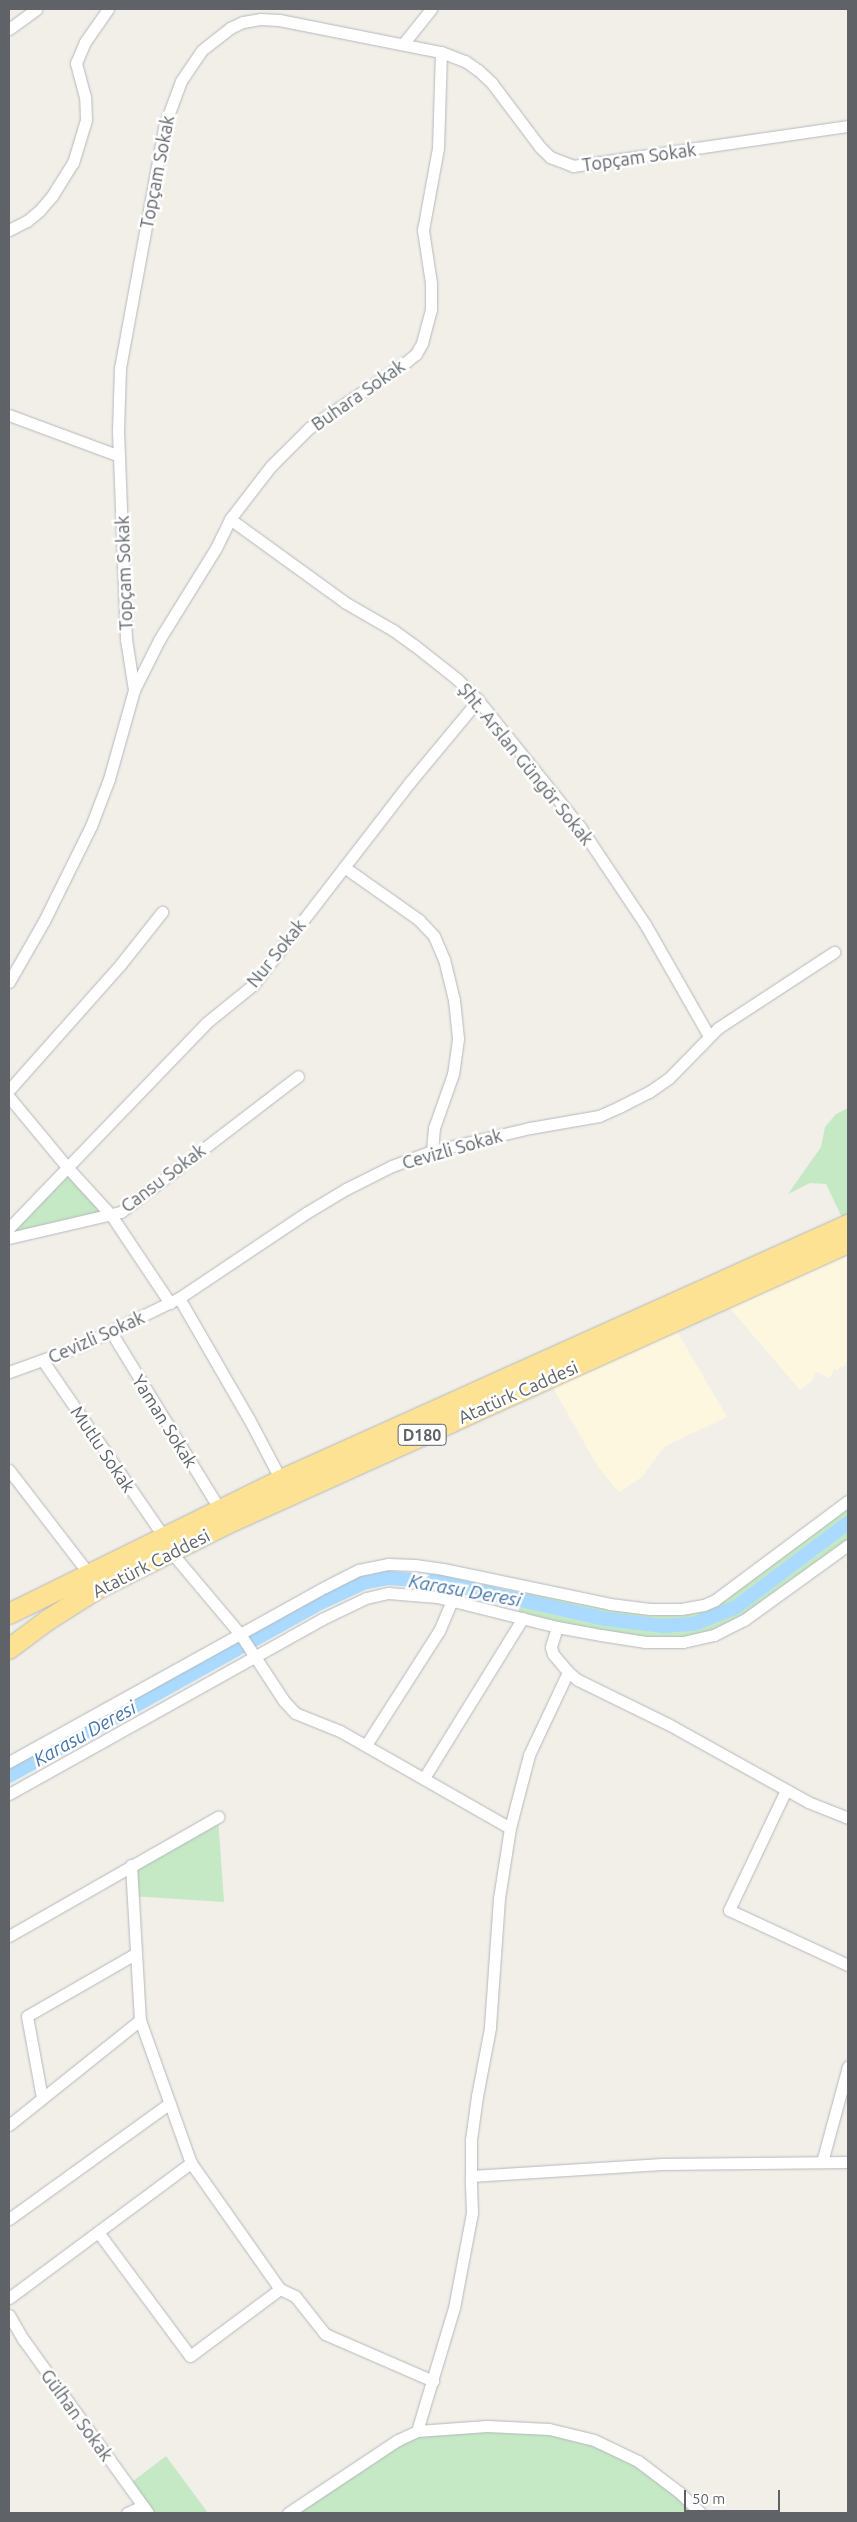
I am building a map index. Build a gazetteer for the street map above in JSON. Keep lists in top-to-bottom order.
{
  "streets": {
    "highway": ["Atatürk Caddesi", "D180"],
    "street": [
      "Topçam Sokak",
      "Buhara Sokak",
      "Şht. Arslan Güngör Sokak",
      "Nur Sokak",
      "Cevizli Sokak",
      "Cansu Sokak",
      "Yaman Sokak",
      "Mutlu Sokak",
      "Gülhan Sokak"
    ]
  },
  "crossings": [
    ["Topçam Sokak", "Buhara Sokak"],
    ["Buhara Sokak", "Şht. Arslan Güngör Sokak"],
    ["Şht. Arslan Güngör Sokak", "Nur Sokak"],
    ["Şht. Arslan Güngör Sokak", "Cevizli Sokak"],
    ["Cevizli Sokak", "Yaman Sokak"],
    ["Cevizli Sokak", "Mutlu Sokak"],
    ["Atatürk Caddesi", "Yaman Sokak"],
    ["Atatürk Caddesi", "Mutlu Sokak"]
  ],
  "water": ["Karasu Deresi"],
  "scale_bar": "50 m"
}
